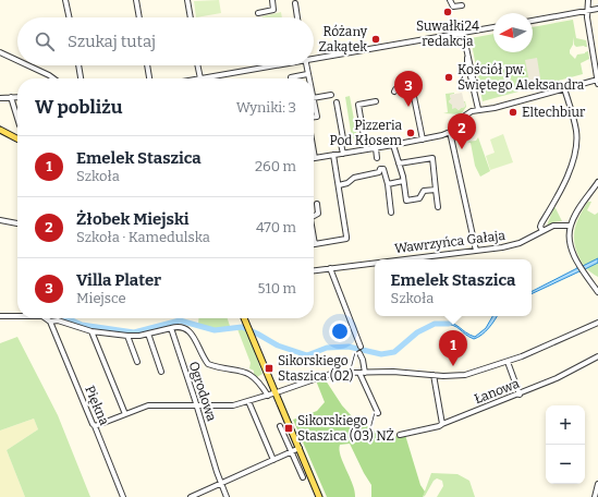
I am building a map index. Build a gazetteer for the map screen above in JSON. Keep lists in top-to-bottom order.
{
  "streets": {
    "street": [
      "Wawrzyńca Gałaja",
      "Ogrodowa",
      "Łanowa",
      "Piękna"
    ]
  },
  "places": {
    "other": [
      "Suwałki24 redakcja",
      "Różany Zakątek",
      "Kościół pw. Świętego Aleksandra",
      "Eltechbiur",
      "Pizzeria Pod Kłosem"
    ],
    "transit": ["Sikorskiego / Staszica (02)", "Sikorskiego / Staszica (03) NŻ"]
  },
  "north": "left",
  "page": {
    "search": "Szukaj tutaj",
    "pins": ["3", "2", "1"],
    "heading": ["W pobliżu", "Wyniki: 3"],
    "list": [
      {
        "mark": "1",
        "name": "Emelek Staszica",
        "note": "Szkoła",
        "value": "260 m"
      },
      {
        "mark": "2",
        "name": "Żłobek Miejski",
        "note": "Szkoła · Kamedulska",
        "value": "470 m"
      },
      {
        "mark": "3",
        "name": "Villa Plater",
        "note": "Miejsce",
        "value": "510 m"
      }
    ],
    "popup": ["Emelek Staszica", "Szkoła"],
    "map_buttons": ["+", "−"]
  }
}
